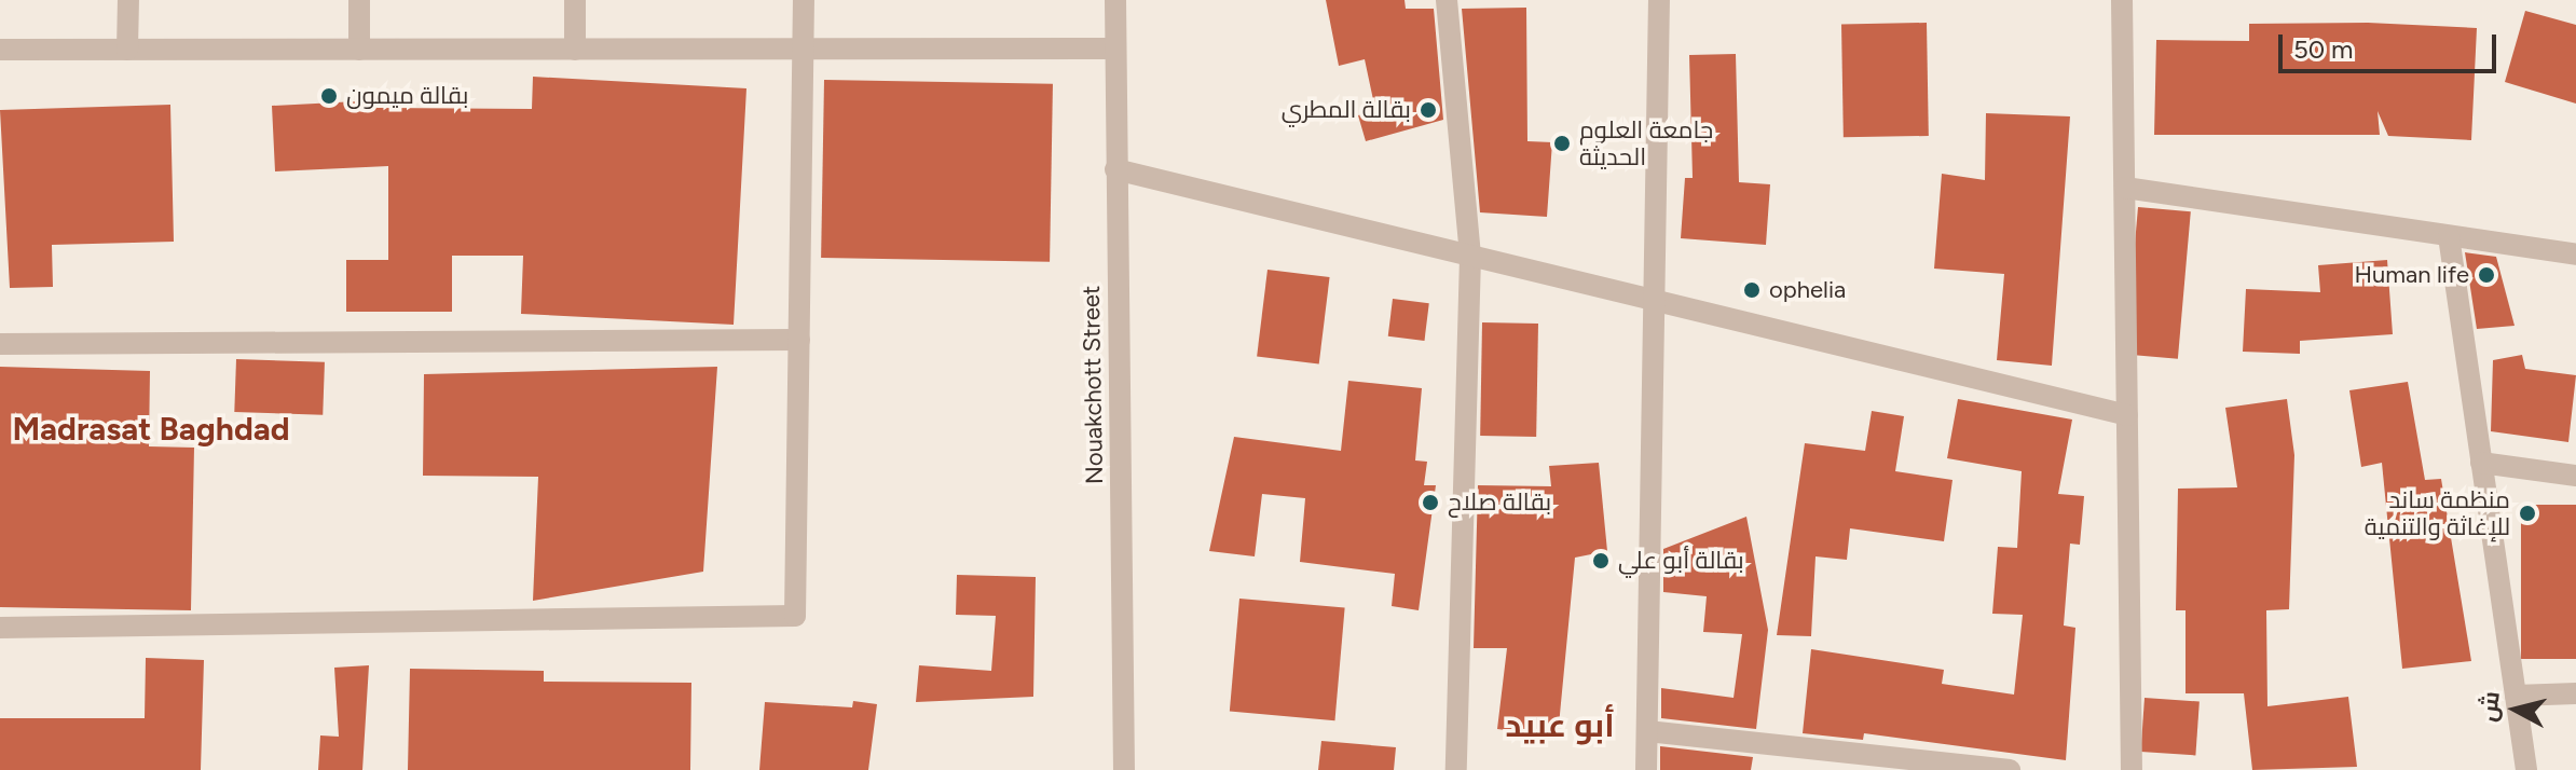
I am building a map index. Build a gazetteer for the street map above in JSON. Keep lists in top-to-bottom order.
{
  "streets": {
    "street": ["Nouakchott Street"]
  },
  "districts": ["Madrasat Baghdad", "أبو عبيد"],
  "places": [
    "بقالة ميمون",
    "بقالة المطري",
    "جامعة العلوم الحديثة",
    "Human life",
    "ophelia",
    "بقالة صلاح",
    "منظمة ساند للإغاثة والتنمية",
    "بقالة أبو علي"
  ],
  "scale_bar": "50 m",
  "north": "left"
}
